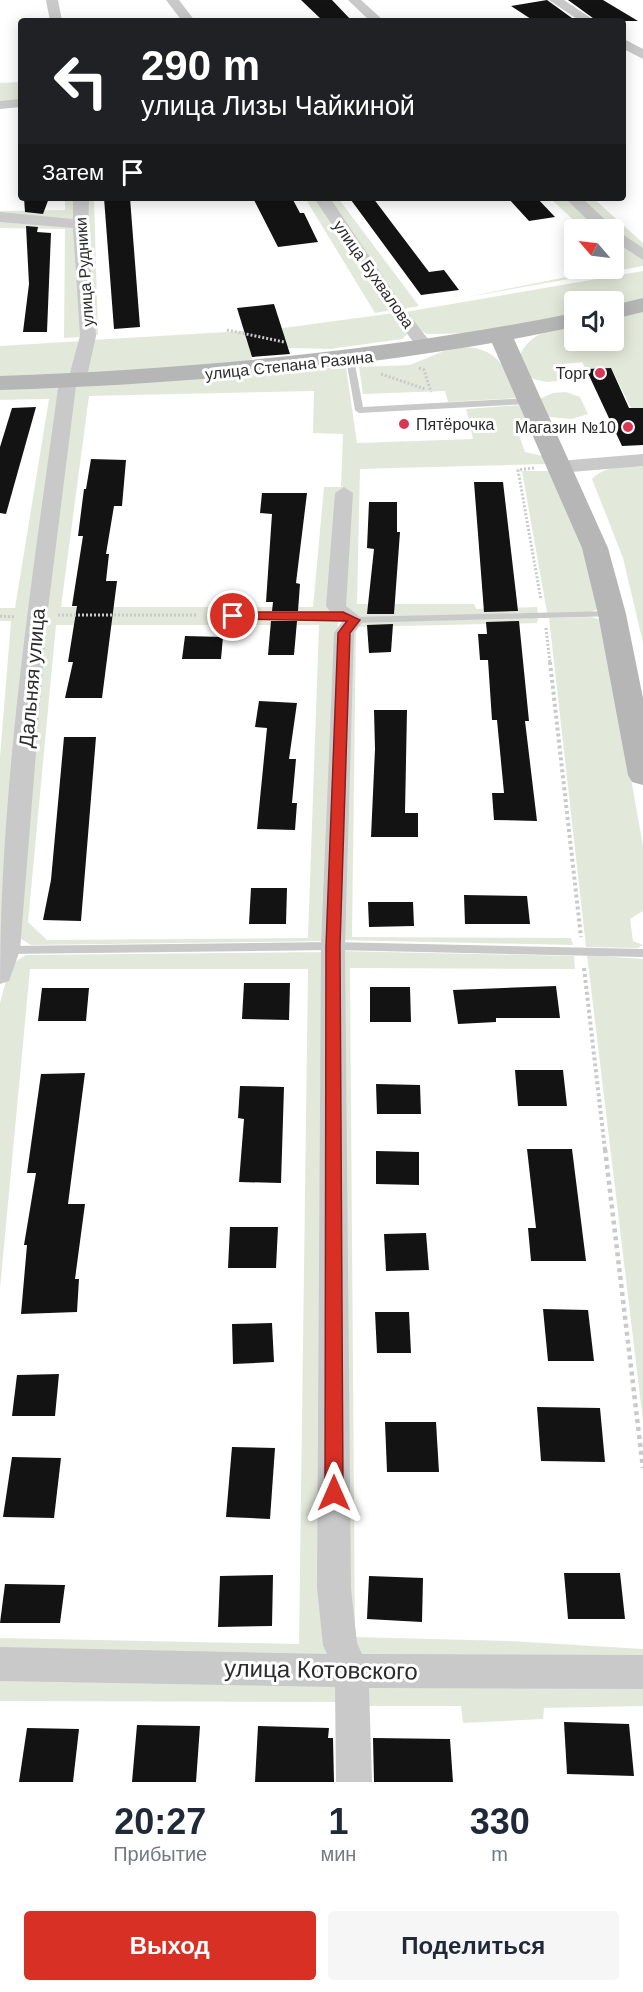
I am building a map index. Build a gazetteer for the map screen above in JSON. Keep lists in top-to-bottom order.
{
  "streets": {
    "main road": ["улица Степана Разина"],
    "street": [
      "улица Рудники",
      "улица Бухвалова",
      "Дальняя улица",
      "улица Котовского"
    ]
  },
  "crossings": [
    ["улица Рудники", "улица Степана Разина"],
    ["улица Рудники", "Дальняя улица"],
    ["улица Бухвалова", "улица Степана Разина"],
    ["улица Степана Разина", "Дальняя улица"]
  ],
  "places": ["Торг", "Пятёрочка", "Магазин №10"],
  "north": "top left",
  "page": {
    "turn": ["290 m", "улица Лизы Чайкиной"],
    "then": "Затем",
    "eta": [
      "20:27",
      "Прибытие",
      "1",
      "мин",
      "330",
      "m"
    ],
    "buttons": ["Выход", "Поделиться"]
  }
}
